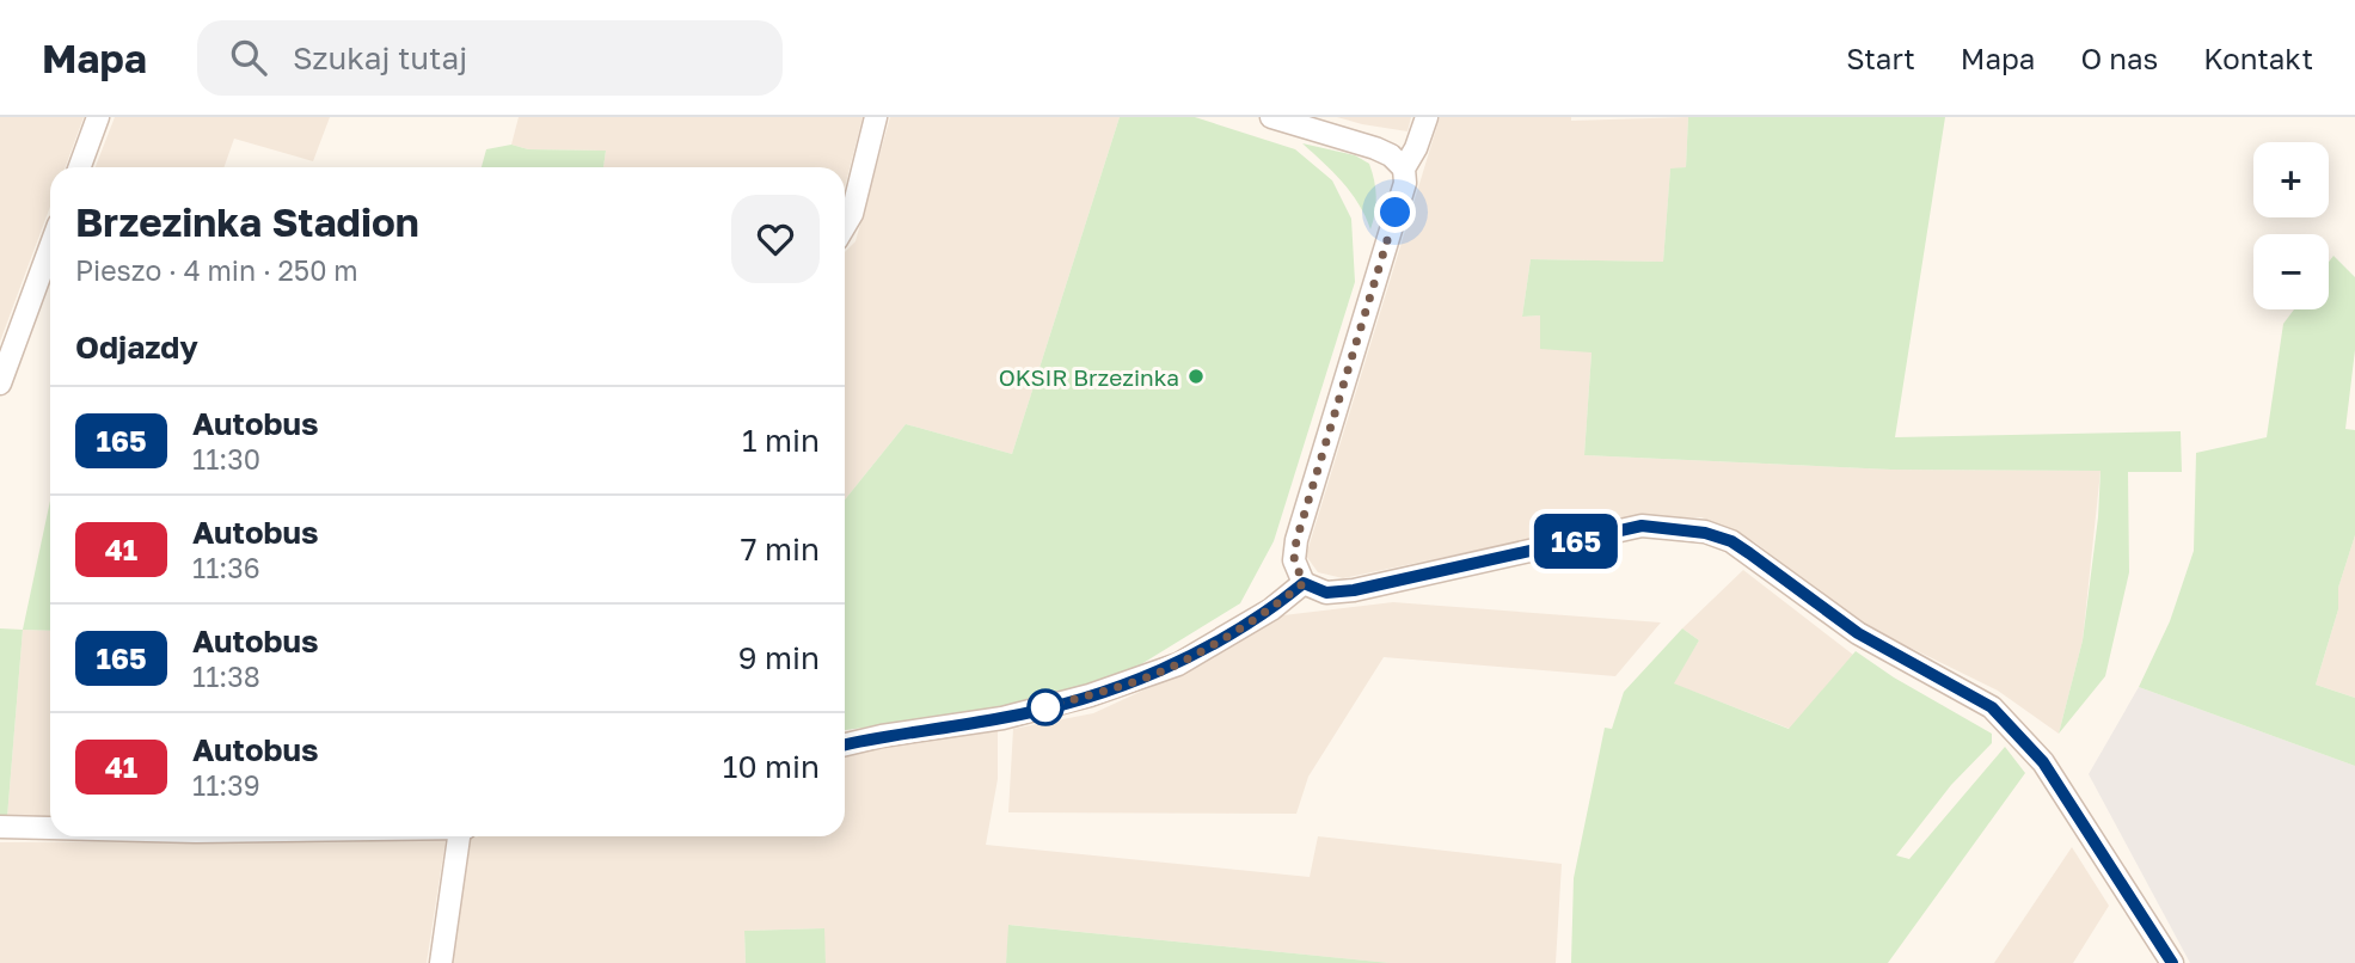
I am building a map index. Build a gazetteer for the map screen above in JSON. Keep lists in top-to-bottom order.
{
  "places": ["OKSIR Brzezinka"],
  "lines": ["bus line 165"],
  "page": {
    "header": "Mapa",
    "search": "Szukaj tutaj",
    "nav": [
      "Start",
      "Mapa",
      "O nas",
      "Kontakt"
    ],
    "on_map": "165",
    "map_buttons": ["+", "−"],
    "heading": [
      ["Brzezinka Stadion", "Pieszo · 4 min · 250 m"],
      "Odjazdy"
    ],
    "list": [
      {
        "mark": "165",
        "name": "Autobus",
        "note": "11:30",
        "value": "1 min"
      },
      {
        "mark": "41",
        "name": "Autobus",
        "note": "11:36",
        "value": "7 min"
      },
      {
        "mark": "165",
        "name": "Autobus",
        "note": "11:38",
        "value": "9 min"
      },
      {
        "mark": "41",
        "name": "Autobus",
        "note": "11:39",
        "value": "10 min"
      }
    ]
  }
}
